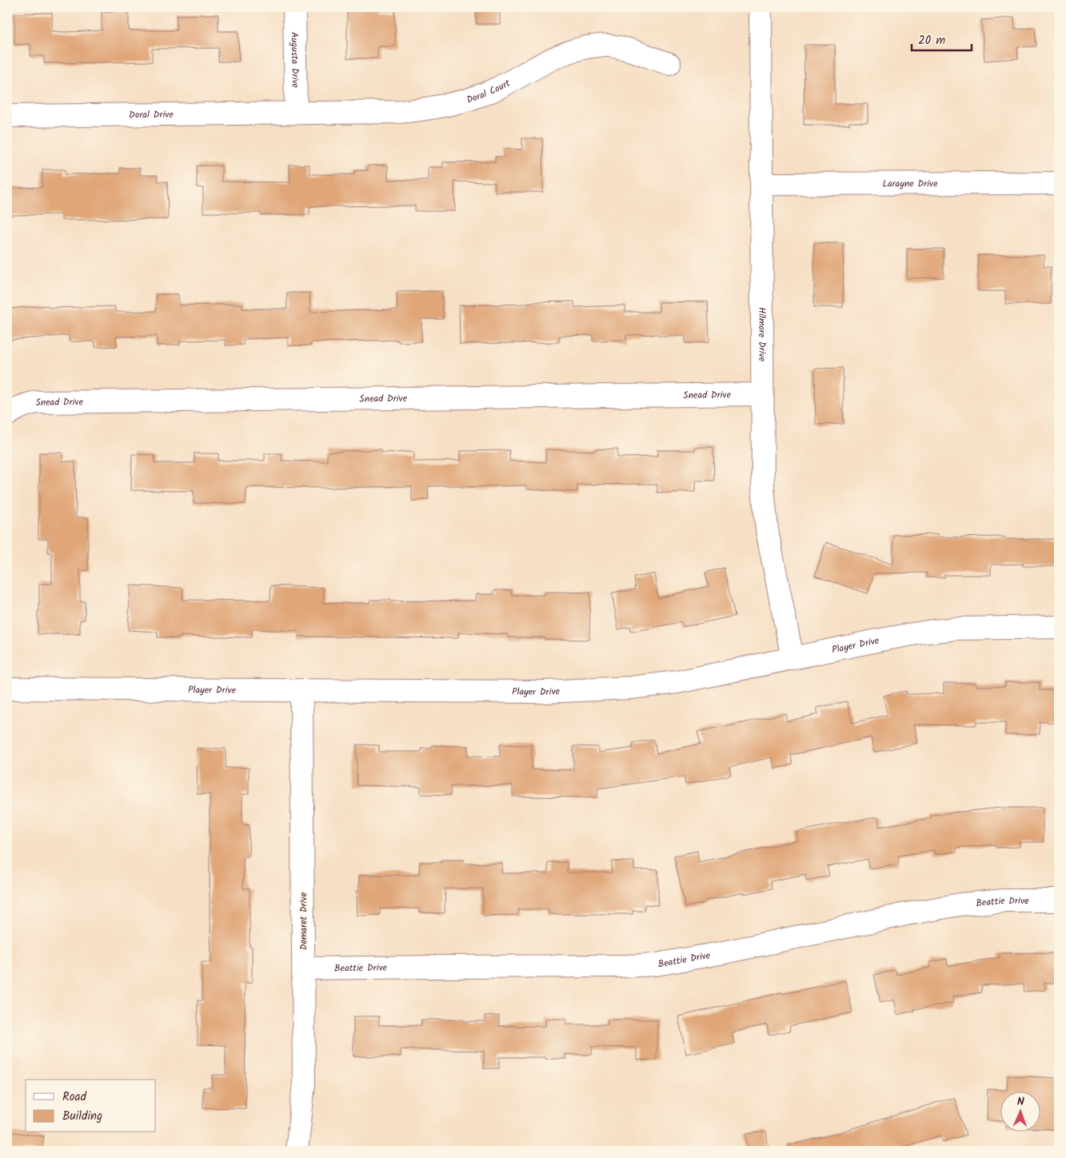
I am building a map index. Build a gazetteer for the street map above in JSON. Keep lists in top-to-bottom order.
{
  "streets": {
    "street": [
      "Augusta Drive",
      "Doral Court",
      "Doral Drive",
      "Larayne Drive",
      "Hilmore Drive",
      "Snead Drive",
      "Player Drive",
      "Beattie Drive",
      "Demaret Drive"
    ]
  },
  "crossings": [
    ["Augusta Drive", "Doral Court"],
    ["Augusta Drive", "Doral Drive"],
    ["Doral Court", "Doral Drive"],
    ["Larayne Drive", "Hilmore Drive"],
    ["Hilmore Drive", "Snead Drive"],
    ["Hilmore Drive", "Player Drive"],
    ["Player Drive", "Demaret Drive"],
    ["Beattie Drive", "Demaret Drive"]
  ],
  "legend": ["Road", "Building"],
  "scale_bar": "20 m",
  "north": "top"
}
